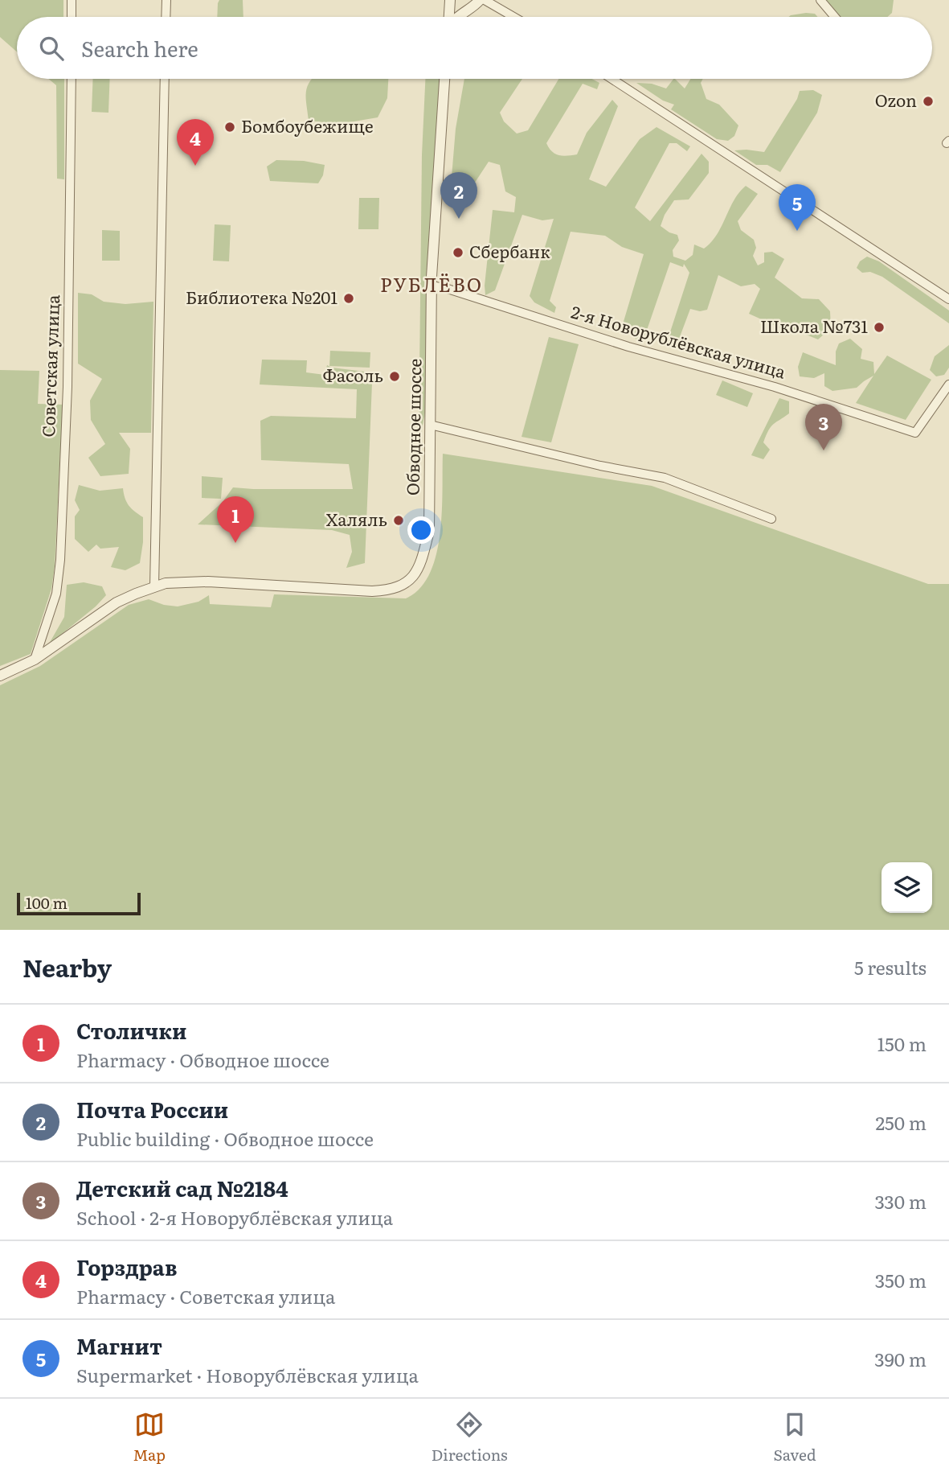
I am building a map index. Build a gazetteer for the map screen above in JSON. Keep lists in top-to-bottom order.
{
  "streets": {
    "street": ["2-я Новорублёвская улица", "Советская улица", "Обводное шоссе"]
  },
  "crossings": [
    ["2-я Новорублёвская улица", "Обводное шоссе"],
    ["Советская улица", "Обводное шоссе"]
  ],
  "districts": ["РУБЛЁВО"],
  "places": [
    "Ozon",
    "Бомбоубежище",
    "Сбербанк",
    "Библиотека №201",
    "Школа №731",
    "Фасоль",
    "Халяль"
  ],
  "scale_bar": "100 m",
  "page": {
    "search": "Search here",
    "pins": [
      "4",
      "2",
      "5",
      "3",
      "1"
    ],
    "scale": "100 m",
    "heading": ["Nearby", "5 results"],
    "list": [
      {
        "mark": "1",
        "name": "Столички",
        "note": "Pharmacy · Обводное шоссе",
        "value": "150 m"
      },
      {
        "mark": "2",
        "name": "Почта России",
        "note": "Public building · Обводное шоссе",
        "value": "250 m"
      },
      {
        "mark": "3",
        "name": "Детский сад №2184",
        "note": "School · 2-я Новорублёвская улица",
        "value": "330 m"
      },
      {
        "mark": "4",
        "name": "Горздрав",
        "note": "Pharmacy · Советская улица",
        "value": "350 m"
      },
      {
        "mark": "5",
        "name": "Магнит",
        "note": "Supermarket · Новорублёвская улица",
        "value": "390 m"
      }
    ],
    "nav": ["Map", "Directions", "Saved"]
  }
}
